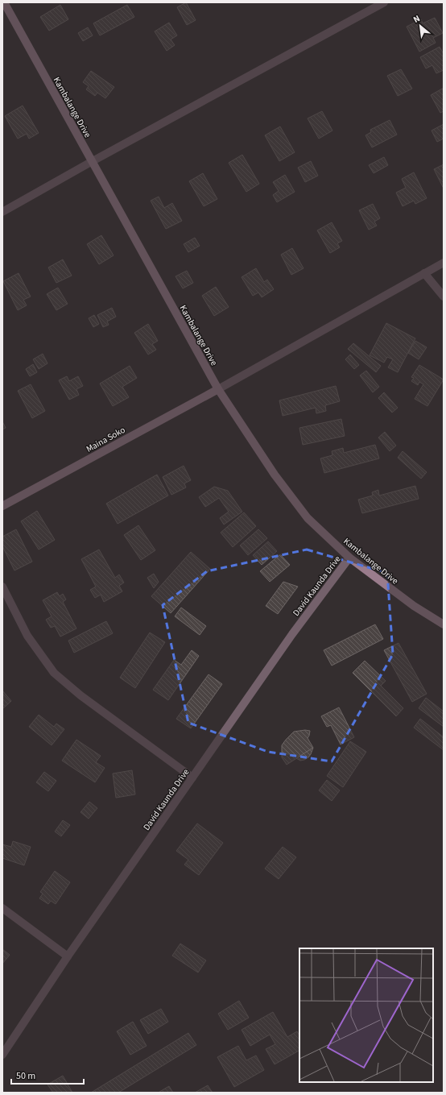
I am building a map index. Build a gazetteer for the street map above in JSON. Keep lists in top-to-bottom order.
{
  "streets": {
    "street": ["Kambalange Drive", "Maina Soko", "David Kaunda Drive"]
  },
  "crossings": [
    ["Kambalange Drive", "Maina Soko"],
    ["Kambalange Drive", "David Kaunda Drive"]
  ],
  "scale_bar": "50 m",
  "north": "top left"
}
